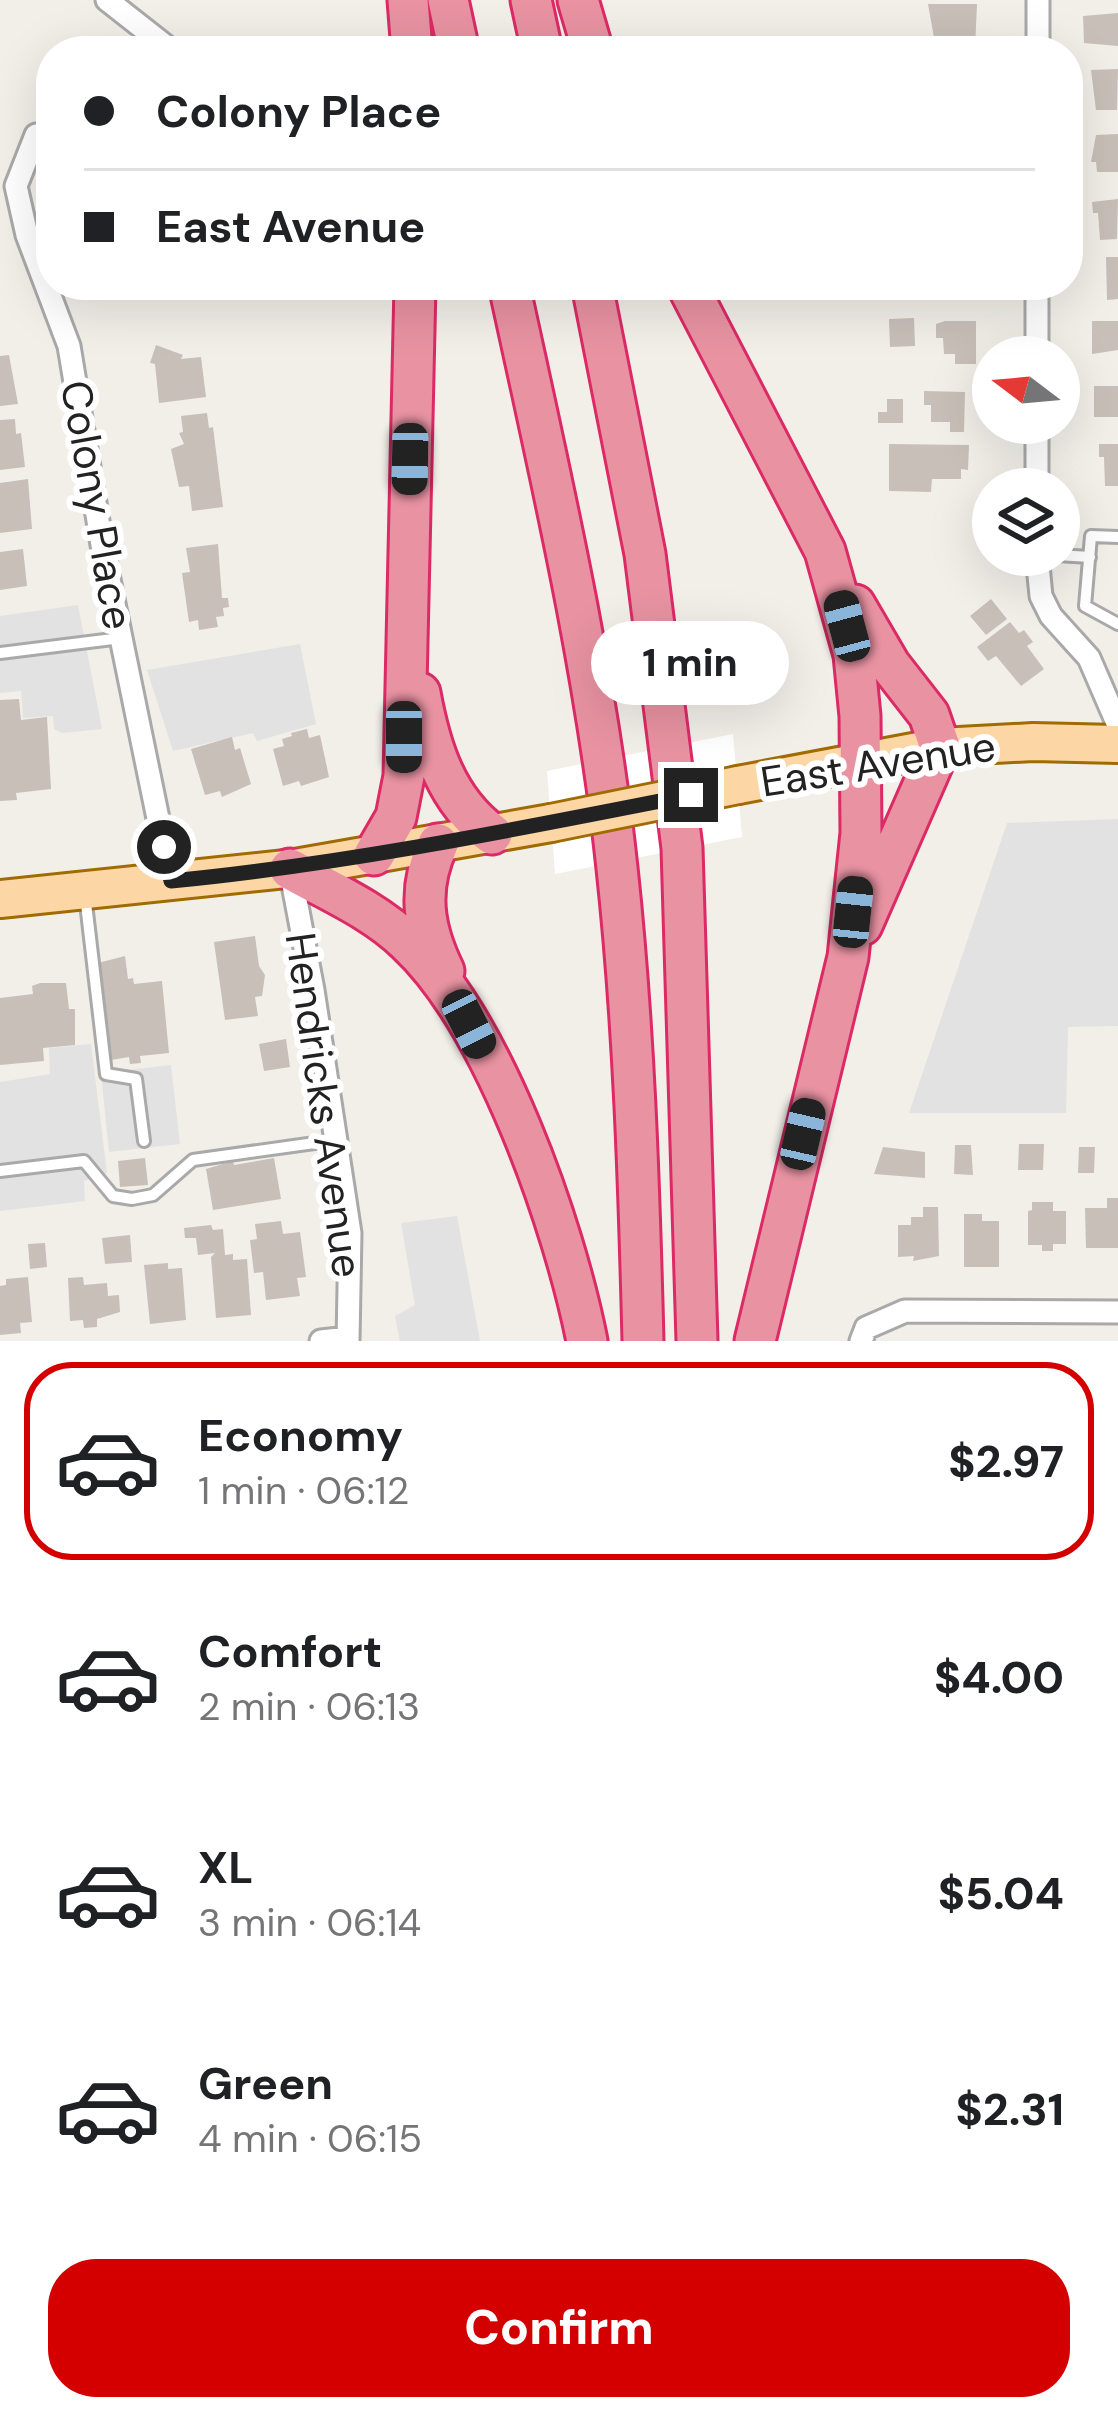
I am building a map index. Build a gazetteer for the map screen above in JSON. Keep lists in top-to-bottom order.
{
  "streets": {
    "main road": ["East Avenue"],
    "street": ["Colony Place", "Hendricks Avenue"]
  },
  "crossings": [
    ["Colony Place", "East Avenue"],
    ["East Avenue", "Hendricks Avenue"]
  ],
  "north": "left",
  "page": {
    "banner": ["Colony Place", "East Avenue"],
    "bubble": "1 min",
    "list": [
      {
        "name": "Economy",
        "note": "1 min · 06:12",
        "value": "$2.97"
      },
      {
        "name": "Comfort",
        "note": "2 min · 06:13",
        "value": "$4.00"
      },
      {
        "name": "XL",
        "note": "3 min · 06:14",
        "value": "$5.04"
      },
      {
        "name": "Green",
        "note": "4 min · 06:15",
        "value": "$2.31"
      }
    ],
    "buttons": "Confirm"
  }
}
